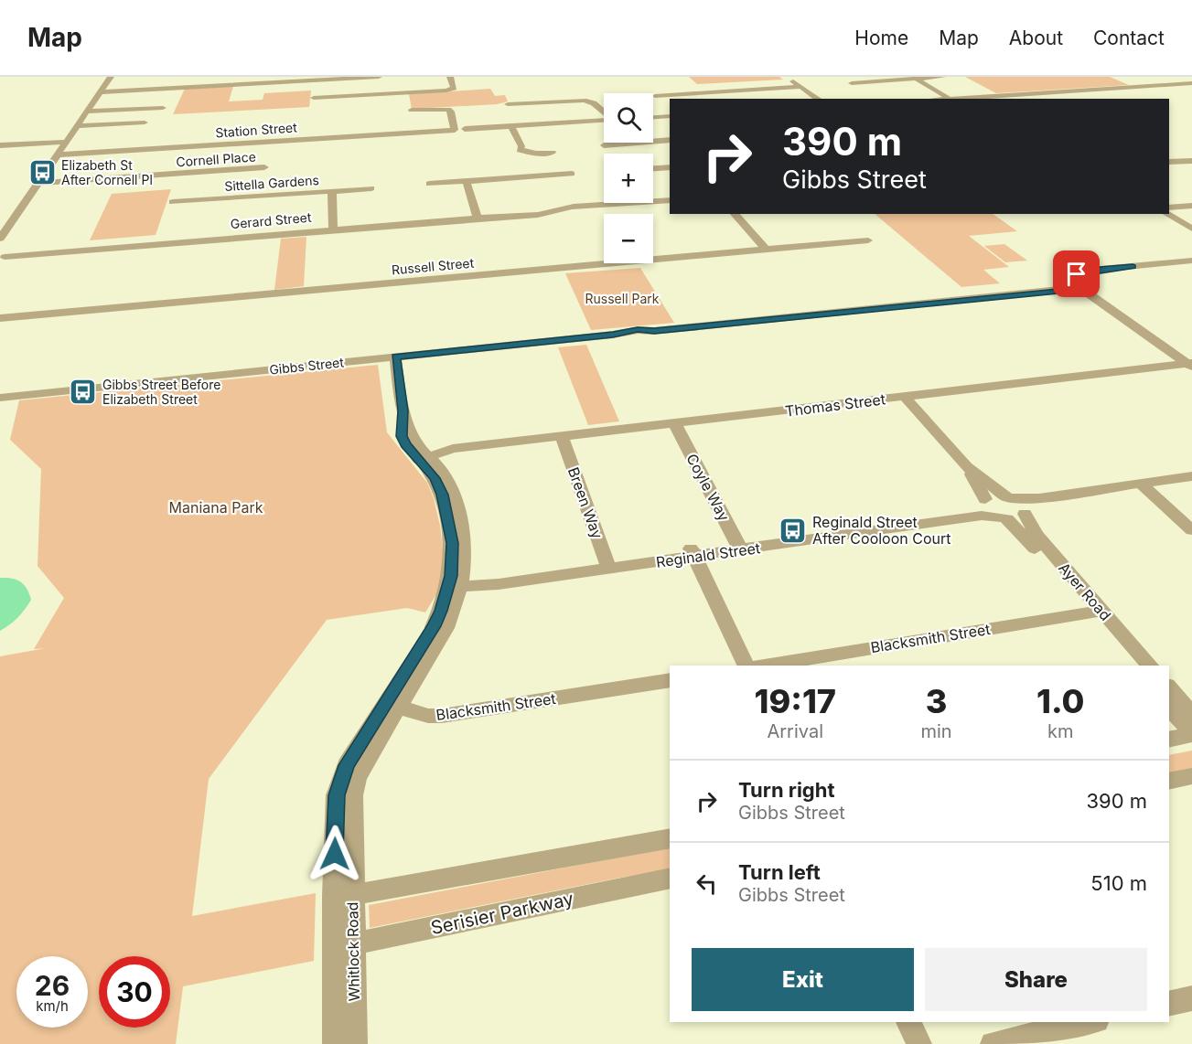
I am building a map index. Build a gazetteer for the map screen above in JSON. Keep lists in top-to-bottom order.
{
  "streets": {
    "street": [
      "Station Street",
      "Cornell Place",
      "Sittella Gardens",
      "Gerard Street",
      "Russell Street",
      "Gibbs Street",
      "Thomas Street",
      "Coyle Way",
      "Breen Way",
      "Reginald Street",
      "Ayer Road",
      "Blacksmith Street",
      "Serisier Parkway",
      "Whitlock Road"
    ]
  },
  "crossings": [
    ["Gibbs Street", "Whitlock Road"],
    ["Thomas Street", "Coyle Way"],
    ["Thomas Street", "Breen Way"],
    ["Thomas Street", "Whitlock Road"],
    ["Coyle Way", "Reginald Street"],
    ["Breen Way", "Reginald Street"],
    ["Reginald Street", "Ayer Road"],
    ["Reginald Street", "Whitlock Road"],
    ["Ayer Road", "Blacksmith Street"],
    ["Blacksmith Street", "Whitlock Road"],
    ["Serisier Parkway", "Whitlock Road"]
  ],
  "parks": ["Russell Park", "Maniana Park"],
  "places": {
    "bus stop": ["Elizabeth St After Cornell Pl", "Gibbs Street Before Elizabeth Street", "Reginald Street After Cooloon Court"]
  },
  "page": {
    "header": "Map",
    "nav": [
      "Home",
      "Map",
      "About",
      "Contact"
    ],
    "map_buttons": ["+", "−"],
    "turn": ["390 m", "Gibbs Street"],
    "eta": [
      "19:17",
      "Arrival",
      "3",
      "min",
      "1.0",
      "km"
    ],
    "list": [
      {
        "name": "Turn right",
        "note": "Gibbs Street",
        "value": "390 m"
      },
      {
        "name": "Turn left",
        "note": "Gibbs Street",
        "value": "510 m"
      }
    ],
    "buttons": ["Exit", "Share"],
    "speed": "26 km/h",
    "limit": "30"
  }
}
